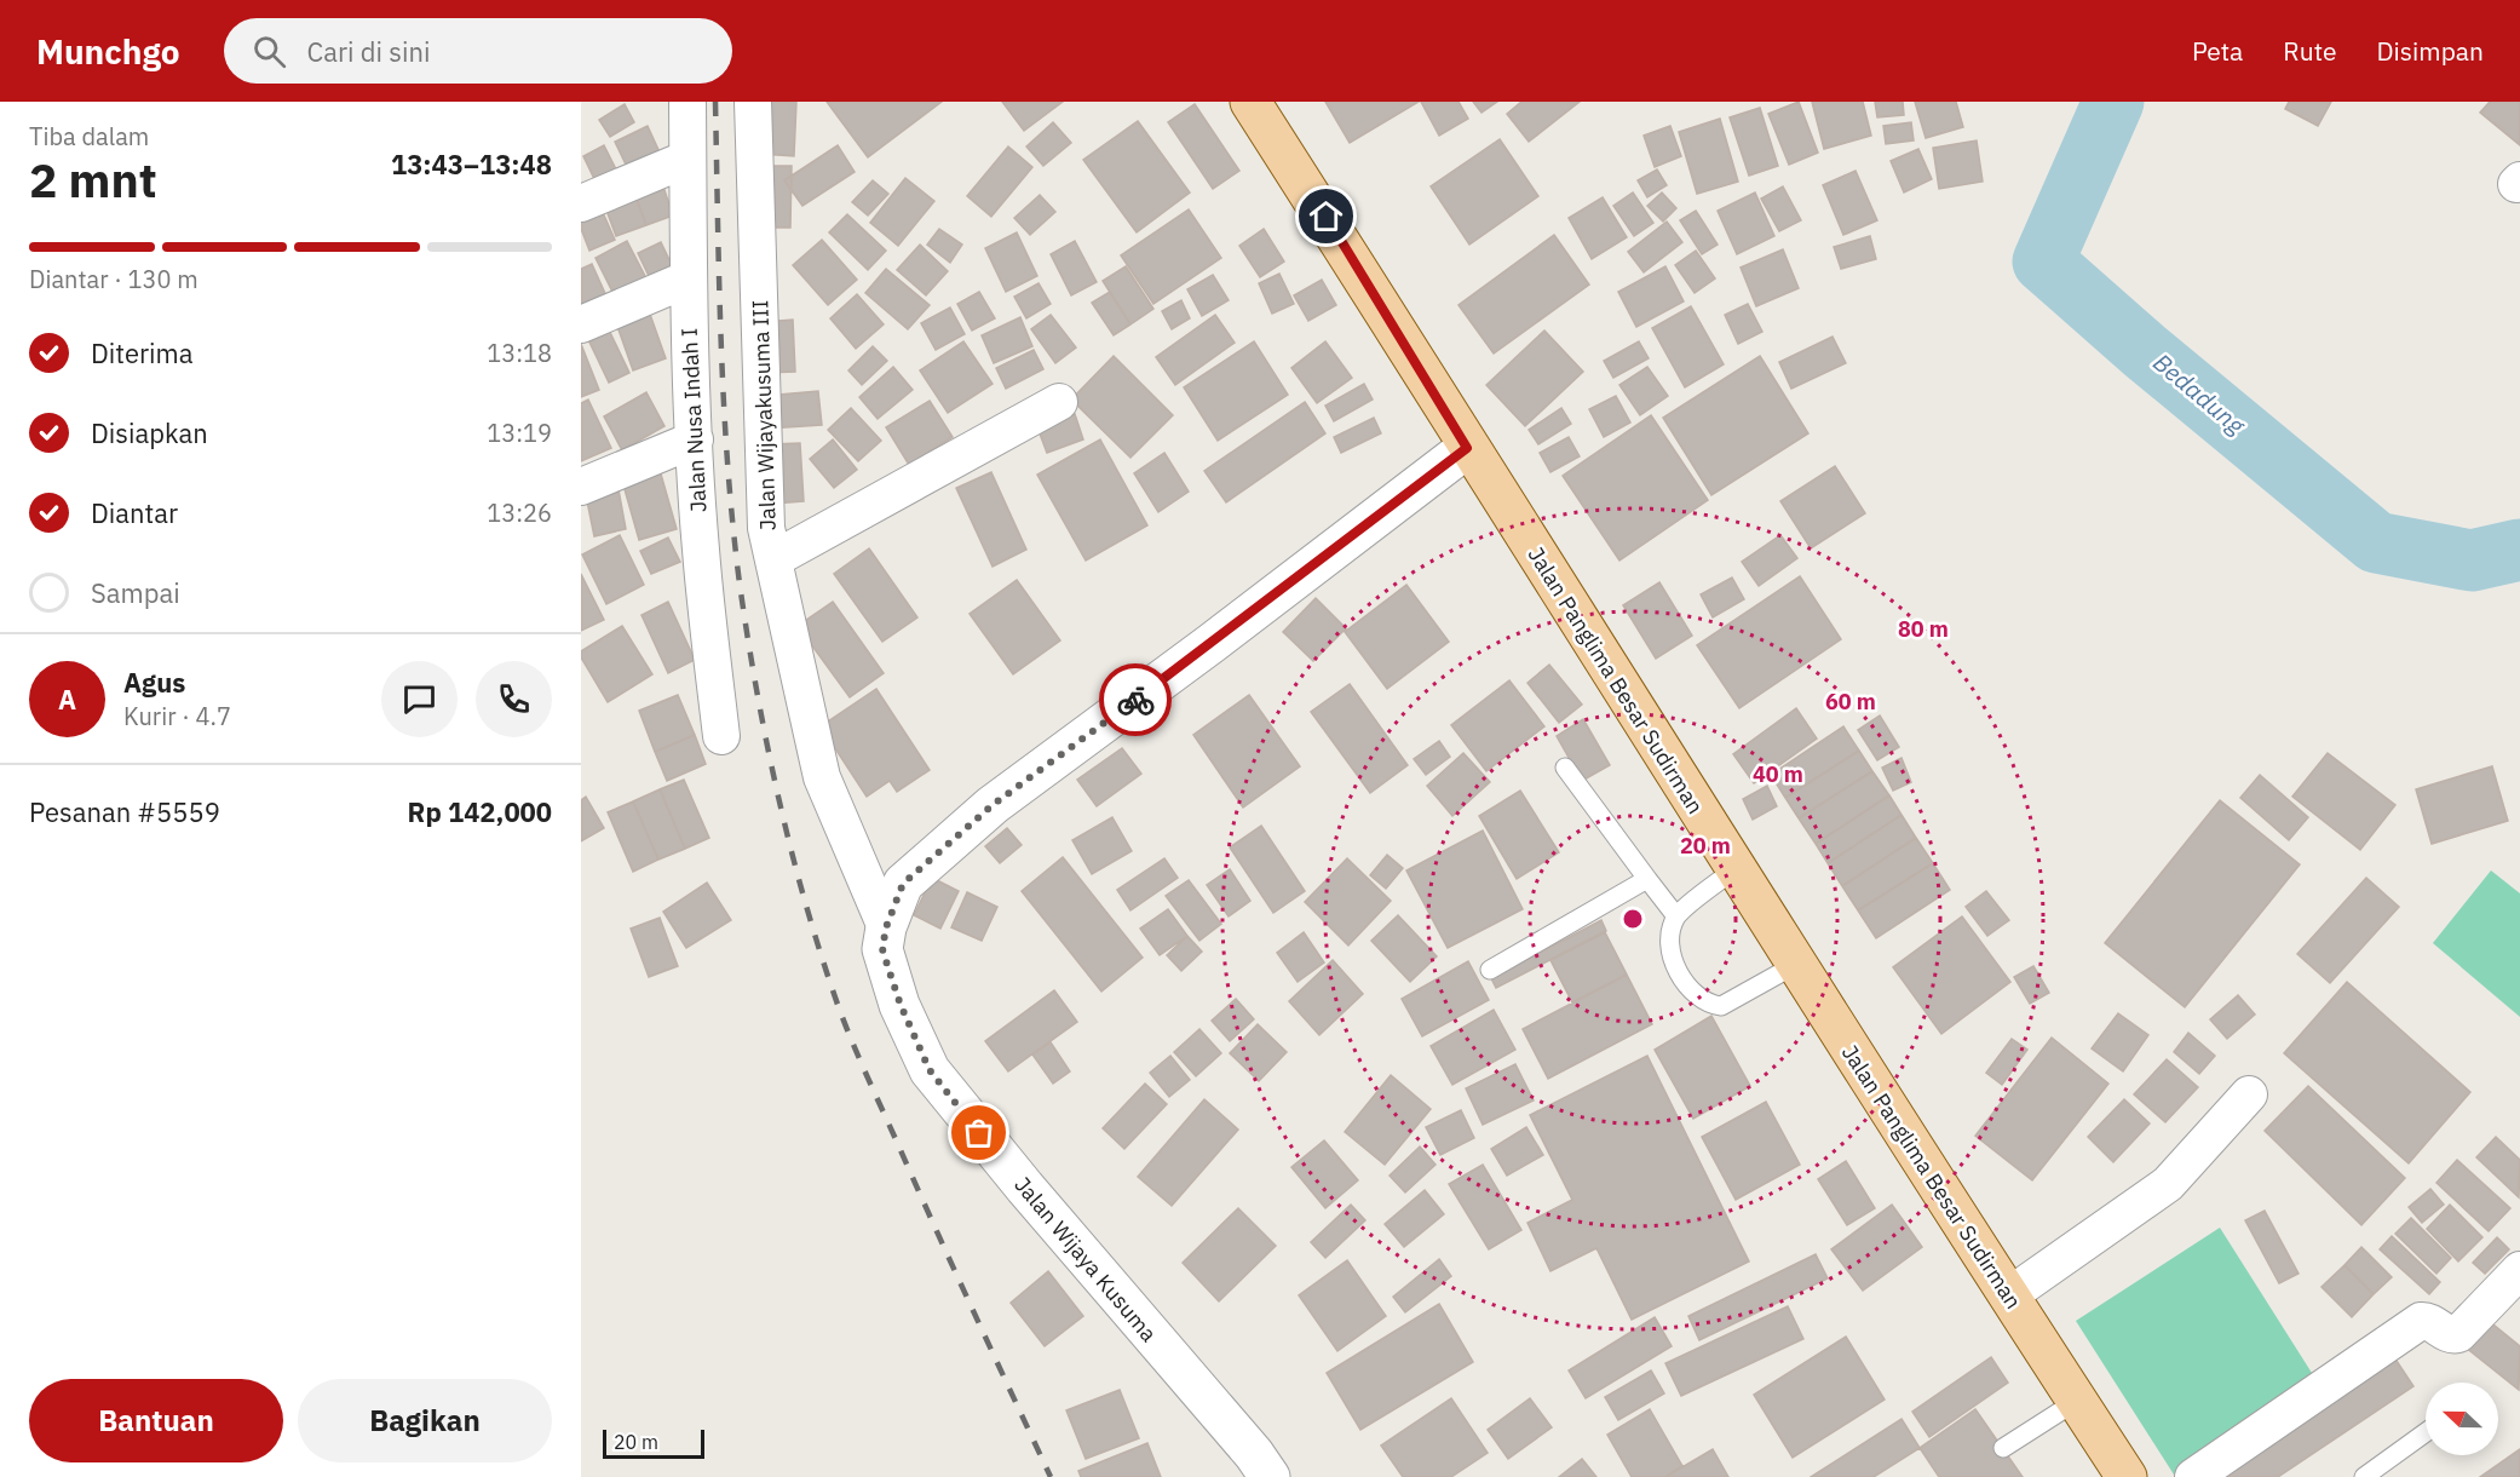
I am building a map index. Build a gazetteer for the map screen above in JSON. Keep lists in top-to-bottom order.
{
  "streets": {
    "main road": ["Jalan Panglima Besar Sudirman"],
    "street": ["Jalan Wijayakusuma III", "Jalan Nusa Indah I", "Jalan Wijaya Kusuma"]
  },
  "crossings": [
    ["Jalan Wijayakusuma III", "Jalan Wijaya Kusuma"],
    ["Jalan Panglima Besar Sudirman", "Jalan Wijaya Kusuma"]
  ],
  "water": ["Bedadung"],
  "scale_bar": "20 m",
  "north": "left",
  "page": {
    "header": "Munchgo",
    "search": "Cari di sini",
    "nav": ["Peta", "Rute", "Disimpan"],
    "heading": ["2 mnt", "Tiba dalam", "13:43–13:48"],
    "panel": [
      "Agus",
      "Kurir · 4.7",
      "Pesanan #5559",
      "Rp 142,000"
    ],
    "bar": "Diantar · 130 m",
    "list": [
      ["Diterima", "13:18"],
      ["Disiapkan", "13:19"],
      ["Diantar", "13:26"],
      "Sampai"
    ],
    "round": "A",
    "buttons": ["Bantuan", "Bagikan"],
    "scale": "20 m"
  },
  "rings": [
    "80 m",
    "60 m",
    "40 m",
    "20 m"
  ]
}
